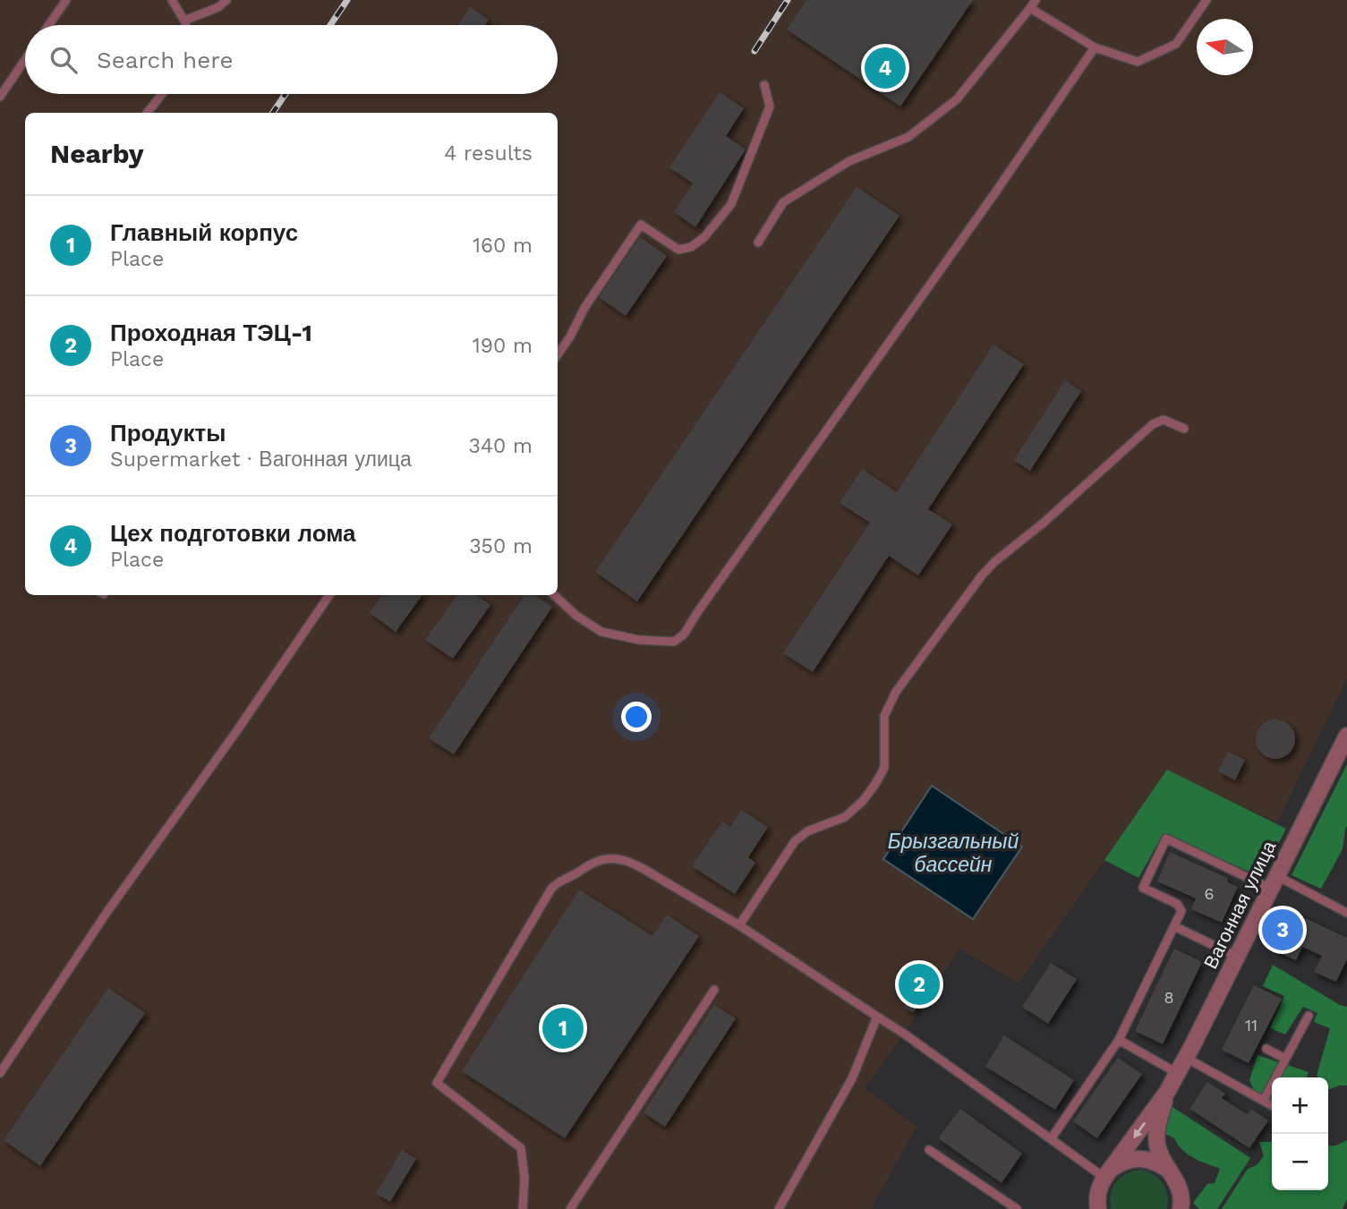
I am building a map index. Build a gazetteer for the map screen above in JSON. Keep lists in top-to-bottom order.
{
  "streets": {
    "street": ["Вагонная улица"]
  },
  "water": ["Брызгальный бассейн"],
  "house_numbers": ["6", "8", "11"],
  "north": "left",
  "page": {
    "search": "Search here",
    "pins": [
      "4",
      "3",
      "2",
      "1"
    ],
    "heading": ["Nearby", "4 results"],
    "list": [
      {
        "mark": "1",
        "name": "Главный корпус",
        "note": "Place",
        "value": "160 m"
      },
      {
        "mark": "2",
        "name": "Проходная ТЭЦ-1",
        "note": "Place",
        "value": "190 m"
      },
      {
        "mark": "3",
        "name": "Продукты",
        "note": "Supermarket · Вагонная улица",
        "value": "340 m"
      },
      {
        "mark": "4",
        "name": "Цех подготовки лома",
        "note": "Place",
        "value": "350 m"
      }
    ],
    "map_buttons": ["+", "−"]
  }
}
